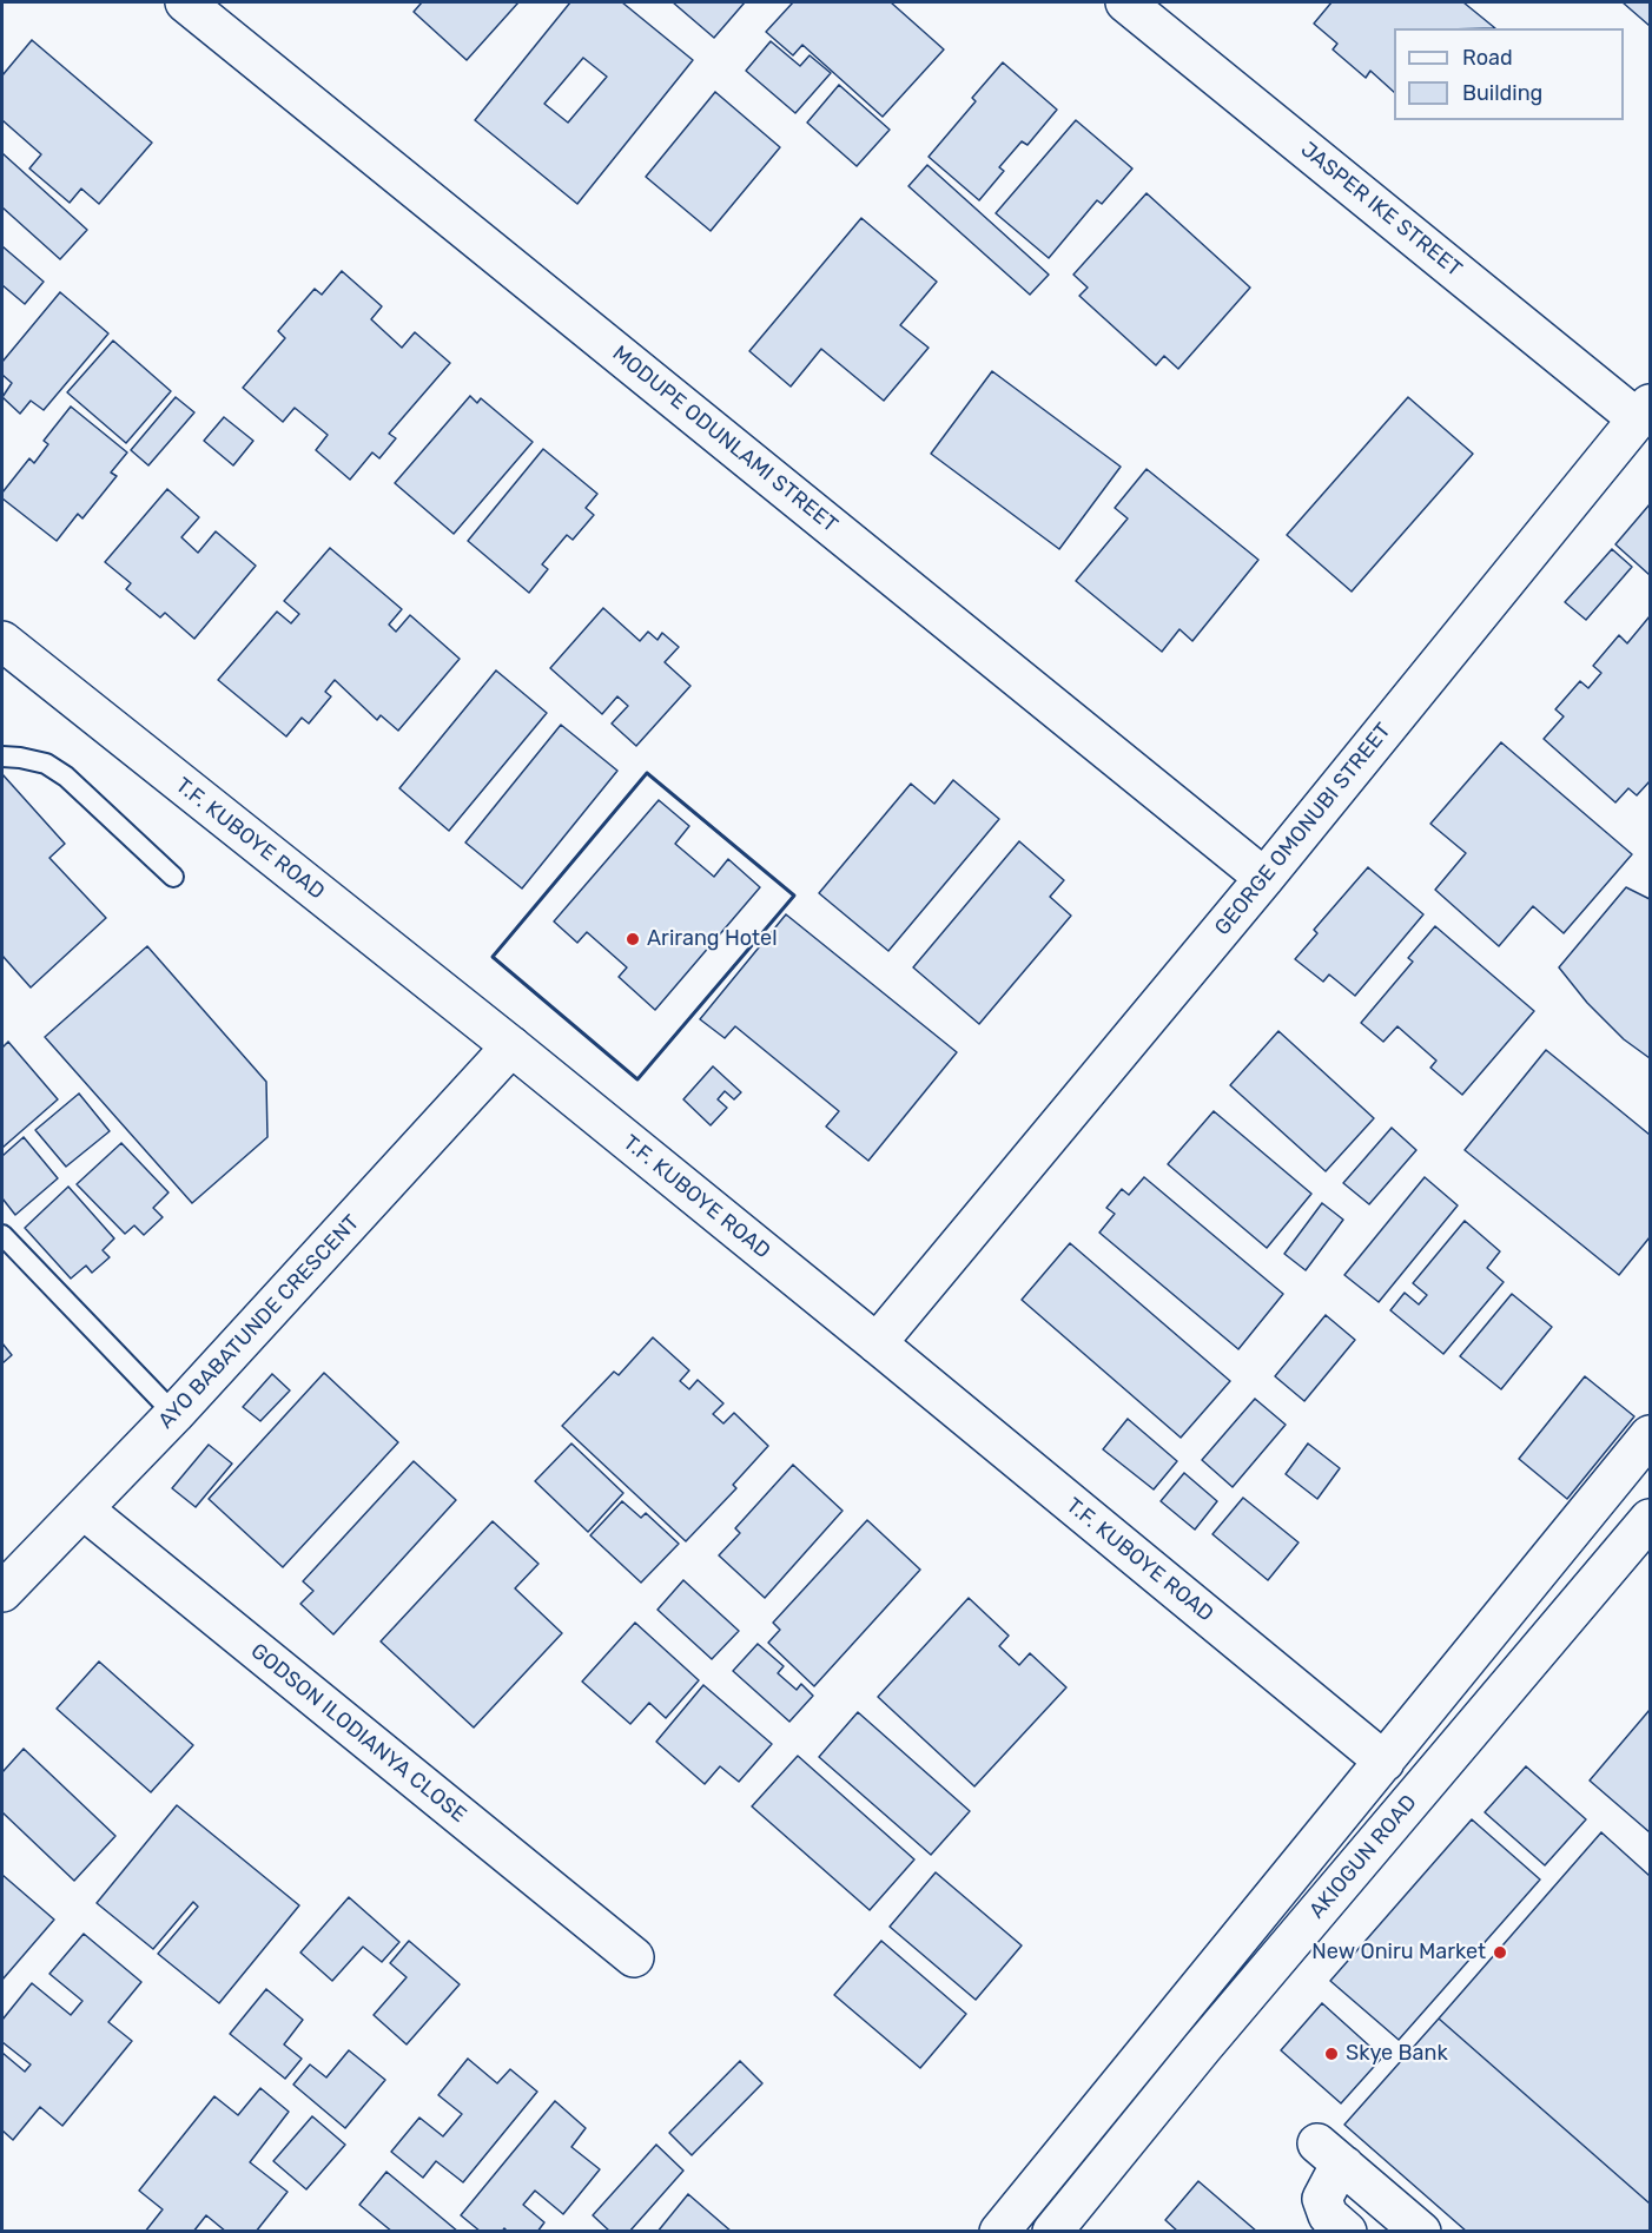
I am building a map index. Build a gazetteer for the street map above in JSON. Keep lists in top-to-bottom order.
{
  "streets": {
    "street": [
      "JASPER IKE STREET",
      "MODUPE ODUNLAMI STREET",
      "GEORGE OMONUBI STREET",
      "T.F. KUBOYE ROAD",
      "AYO BABATUNDE CRESCENT",
      "GODSON ILODIANYA CLOSE",
      "AKIOGUN ROAD"
    ]
  },
  "crossings": [
    ["JASPER IKE STREET", "GEORGE OMONUBI STREET"],
    ["MODUPE ODUNLAMI STREET", "GEORGE OMONUBI STREET"],
    ["GEORGE OMONUBI STREET", "T.F. KUBOYE ROAD"],
    ["T.F. KUBOYE ROAD", "AYO BABATUNDE CRESCENT"],
    ["AYO BABATUNDE CRESCENT", "GODSON ILODIANYA CLOSE"]
  ],
  "places": ["Arirang Hotel", "New Oniru Market", "Skye Bank"],
  "legend": ["Road", "Building"]
}
